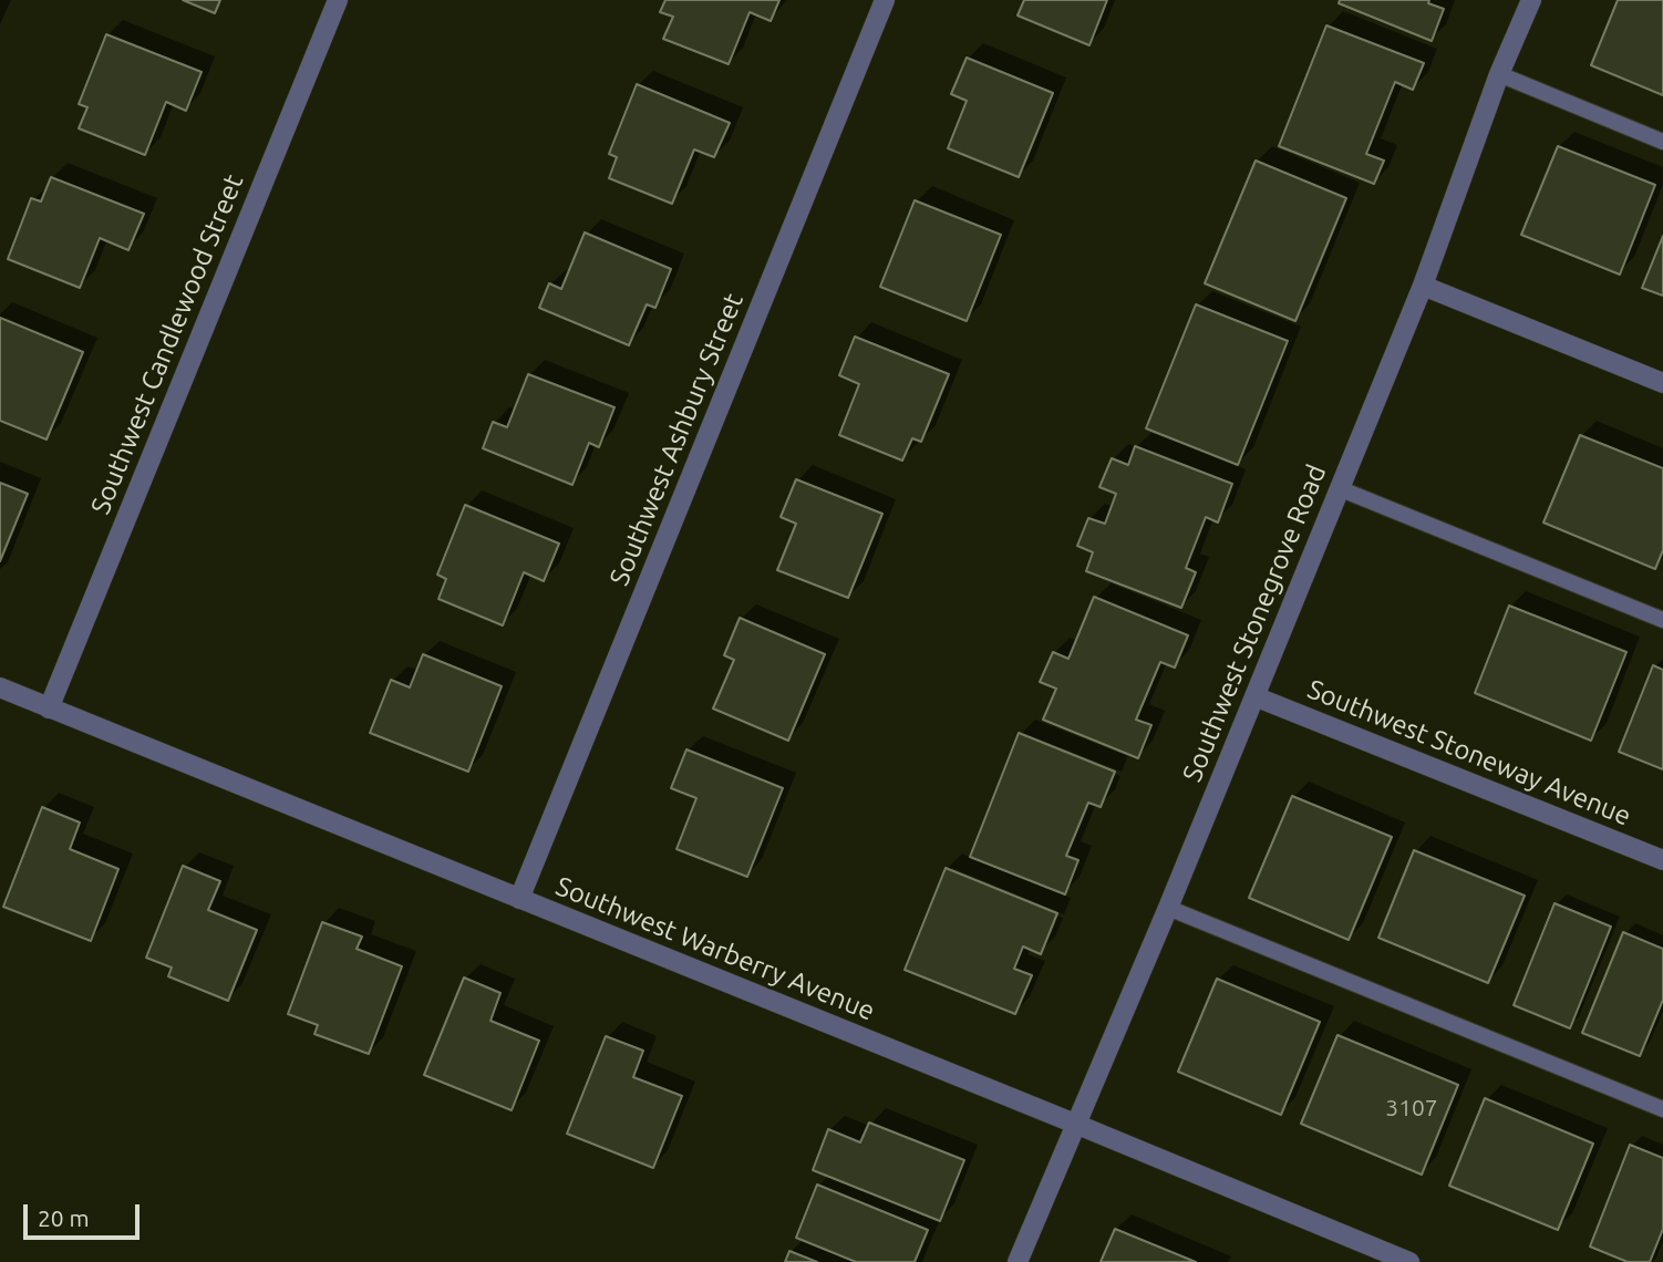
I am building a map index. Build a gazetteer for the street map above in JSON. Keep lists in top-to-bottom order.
{
  "streets": {
    "street": [
      "Southwest Candlewood Street",
      "Southwest Ashbury Street",
      "Southwest Stonegrove Road",
      "Southwest Stoneway Avenue",
      "Southwest Warberry Avenue"
    ]
  },
  "crossings": [
    ["Southwest Candlewood Street", "Southwest Warberry Avenue"],
    ["Southwest Ashbury Street", "Southwest Warberry Avenue"],
    ["Southwest Stonegrove Road", "Southwest Stoneway Avenue"],
    ["Southwest Stonegrove Road", "Southwest Warberry Avenue"]
  ],
  "house_numbers": ["3107"],
  "scale_bar": "20 m"
}
